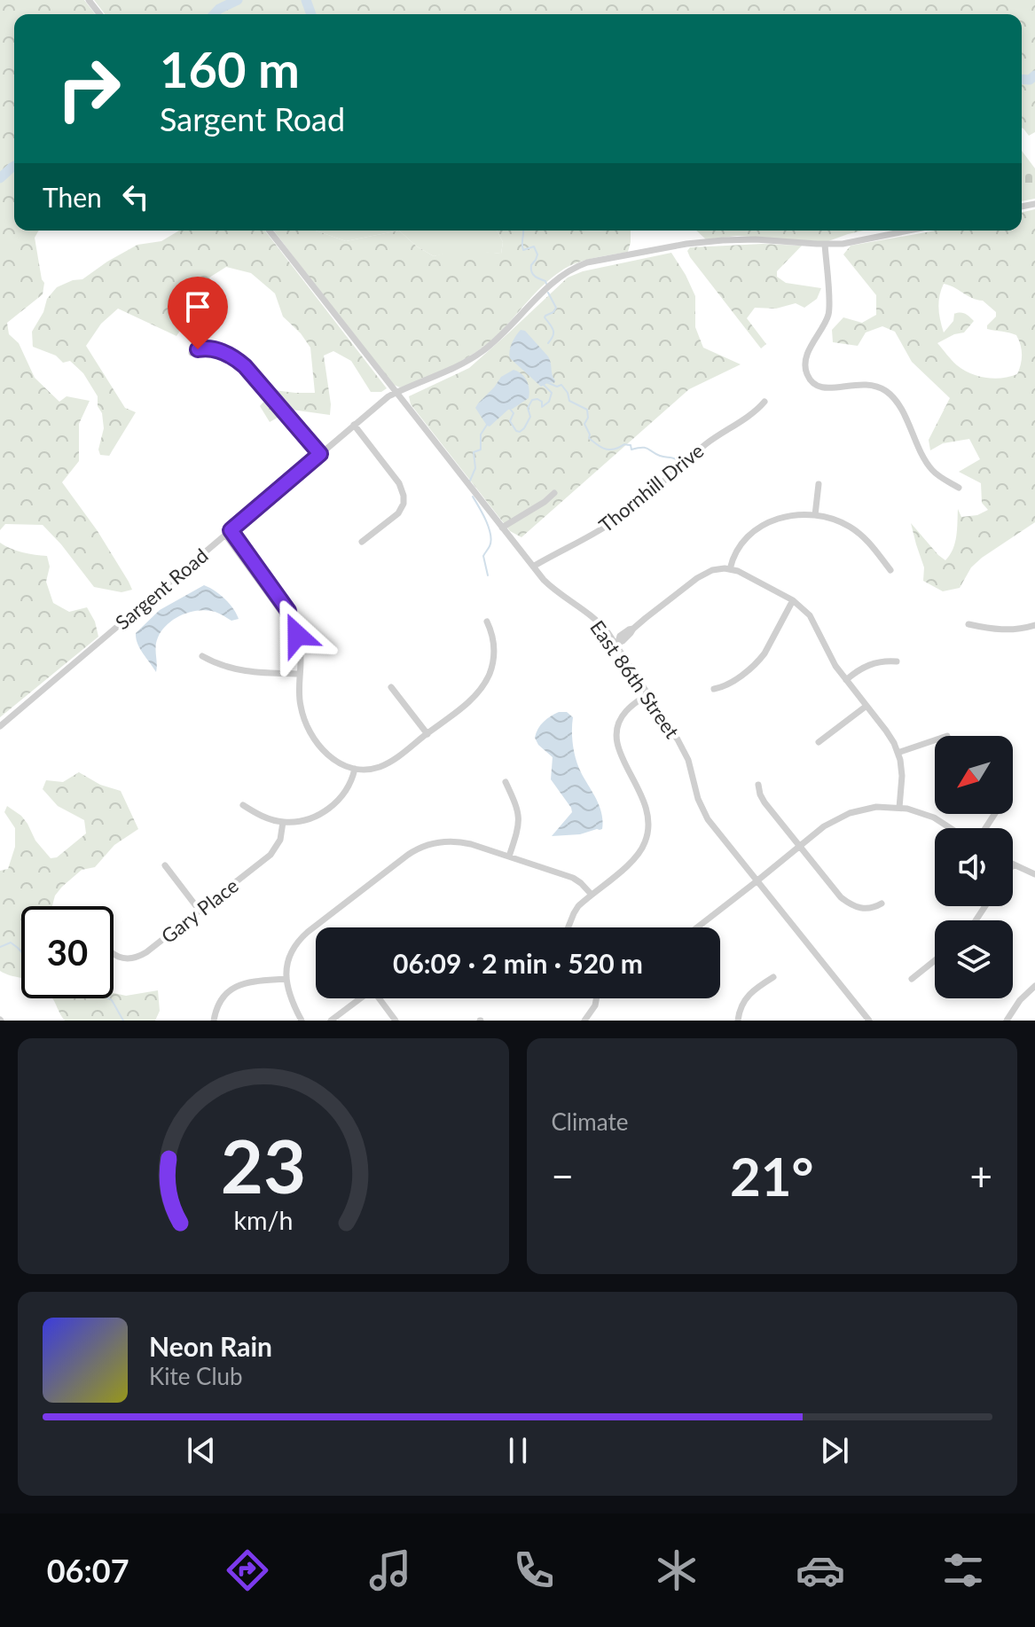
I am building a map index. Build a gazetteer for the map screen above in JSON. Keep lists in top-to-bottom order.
{
  "streets": {
    "street": [
      "Thornhill Drive",
      "Sargent Road",
      "East 86th Street",
      "Gary Place"
    ]
  },
  "crossings": [
    ["Thornhill Drive", "East 86th Street"],
    ["Sargent Road", "East 86th Street"]
  ],
  "north": "bottom left",
  "page": {
    "turn": ["160 m", "Sargent Road"],
    "then": "Then",
    "limit": "30",
    "trip": "06:09 · 2 min · 520 m",
    "tile": "Climate",
    "heat": ["−", "21°", "+"],
    "song": ["Neon Rain", "Kite Club"],
    "tabs": "06:07",
    "gauge": ["23", "km/h"]
  }
}
